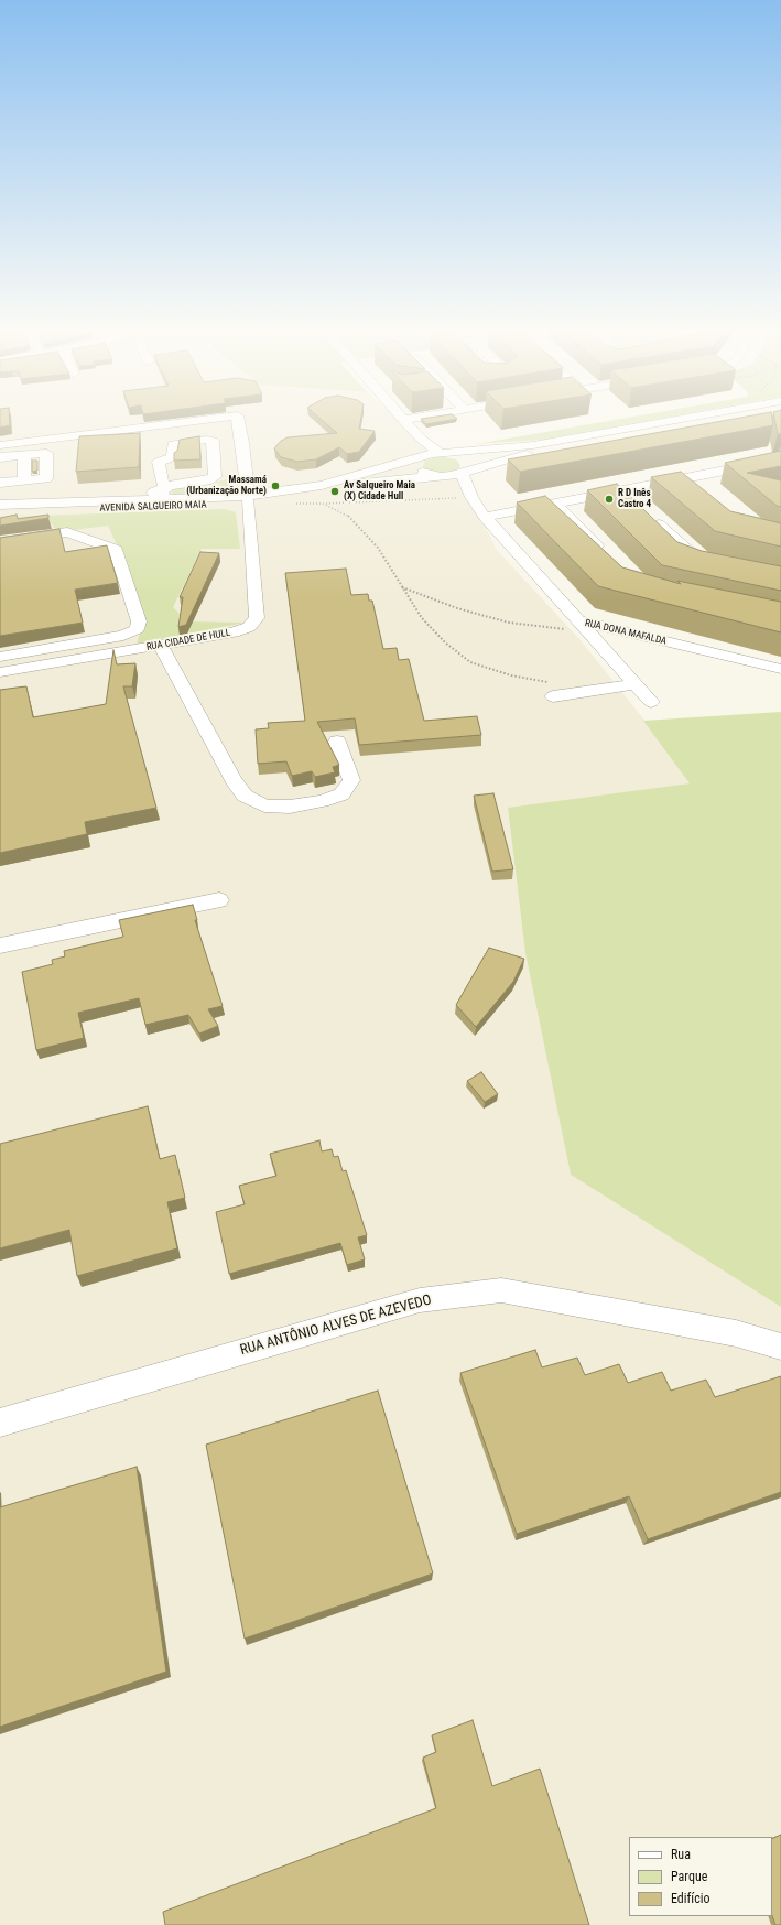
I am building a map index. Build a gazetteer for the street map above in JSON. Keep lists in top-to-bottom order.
{
  "streets": {
    "street": [
      "AVENIDA SALGUEIRO MAIA",
      "RUA DONA MAFALDA",
      "RUA CIDADE DE HULL",
      "RUA ANTÔNIO ALVES DE AZEVEDO"
    ]
  },
  "crossings": [
    ["AVENIDA SALGUEIRO MAIA", "RUA DONA MAFALDA"],
    ["AVENIDA SALGUEIRO MAIA", "RUA CIDADE DE HULL"]
  ],
  "places": ["Massamá (Urbanização Norte)", "Av Salgueiro Maia (X) Cidade Hull", "R D Inês Castro 4"],
  "legend": ["Rua", "Parque", "Edifício"]
}
